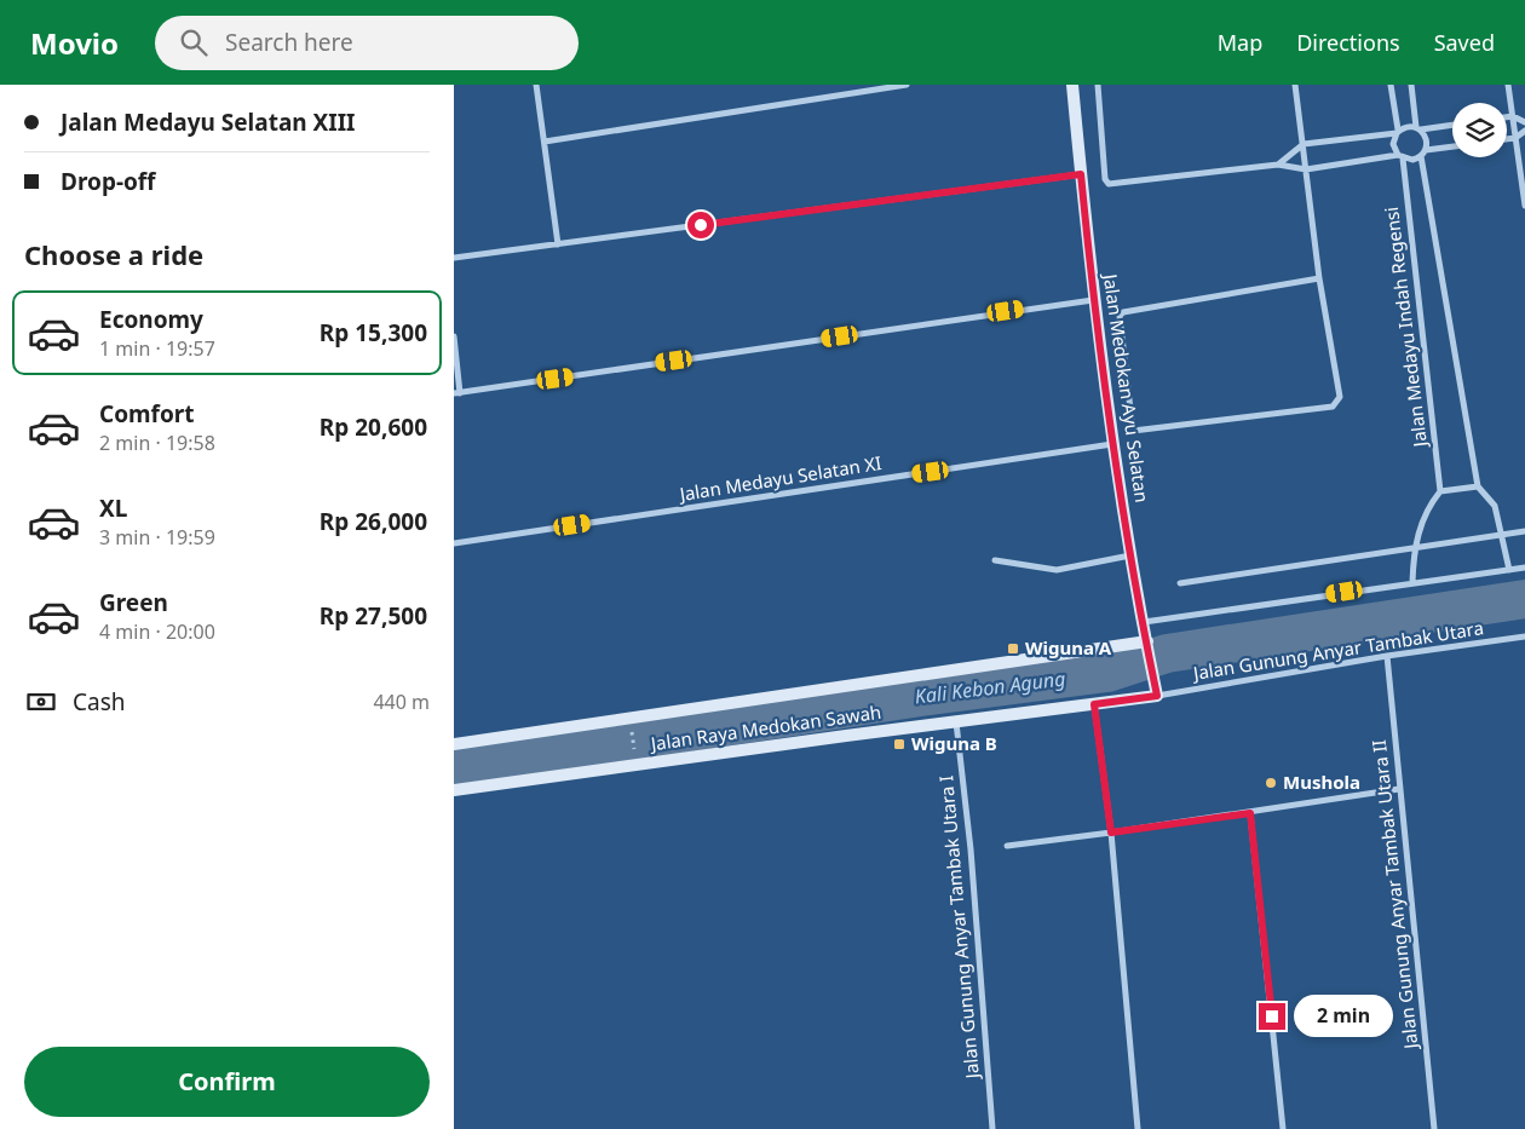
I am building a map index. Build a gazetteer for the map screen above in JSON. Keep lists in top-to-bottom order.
{
  "streets": {
    "street": [
      "Jalan Medayu Indah Regensi",
      "Jalan Medokan Ayu Selatan",
      "Jalan Medayu Selatan XI",
      "Jalan Gunung Anyar Tambak Utara",
      "Jalan Raya Medokan Sawah",
      "Jalan Gunung Anyar Tambak Utara II",
      "Jalan Gunung Anyar Tambak Utara I"
    ]
  },
  "crossings": [
    ["Jalan Medokan Ayu Selatan", "Jalan Medayu Selatan XI"],
    ["Jalan Medokan Ayu Selatan", "Jalan Gunung Anyar Tambak Utara"],
    ["Jalan Medokan Ayu Selatan", "Jalan Raya Medokan Sawah"],
    ["Jalan Gunung Anyar Tambak Utara", "Jalan Raya Medokan Sawah"],
    ["Jalan Gunung Anyar Tambak Utara", "Jalan Gunung Anyar Tambak Utara II"],
    ["Jalan Raya Medokan Sawah", "Jalan Gunung Anyar Tambak Utara I"]
  ],
  "water": ["Kali Kebon Agung"],
  "places": {
    "transit": ["Wiguna A", "Wiguna B"],
    "other": ["Mushola"]
  },
  "page": {
    "header": "Movio",
    "search": "Search here",
    "nav": ["Map", "Directions", "Saved"],
    "banner": ["Jalan Medayu Selatan XIII", "Drop-off"],
    "heading": "Choose a ride",
    "list": [
      {
        "name": "Economy",
        "note": "1 min · 19:57",
        "value": "Rp 15,300"
      },
      {
        "name": "Comfort",
        "note": "2 min · 19:58",
        "value": "Rp 20,600"
      },
      {
        "name": "XL",
        "note": "3 min · 19:59",
        "value": "Rp 26,000"
      },
      {
        "name": "Green",
        "note": "4 min · 20:00",
        "value": "Rp 27,500"
      }
    ],
    "pay": ["Cash", "440 m"],
    "bubble": "2 min",
    "buttons": "Confirm"
  }
}
